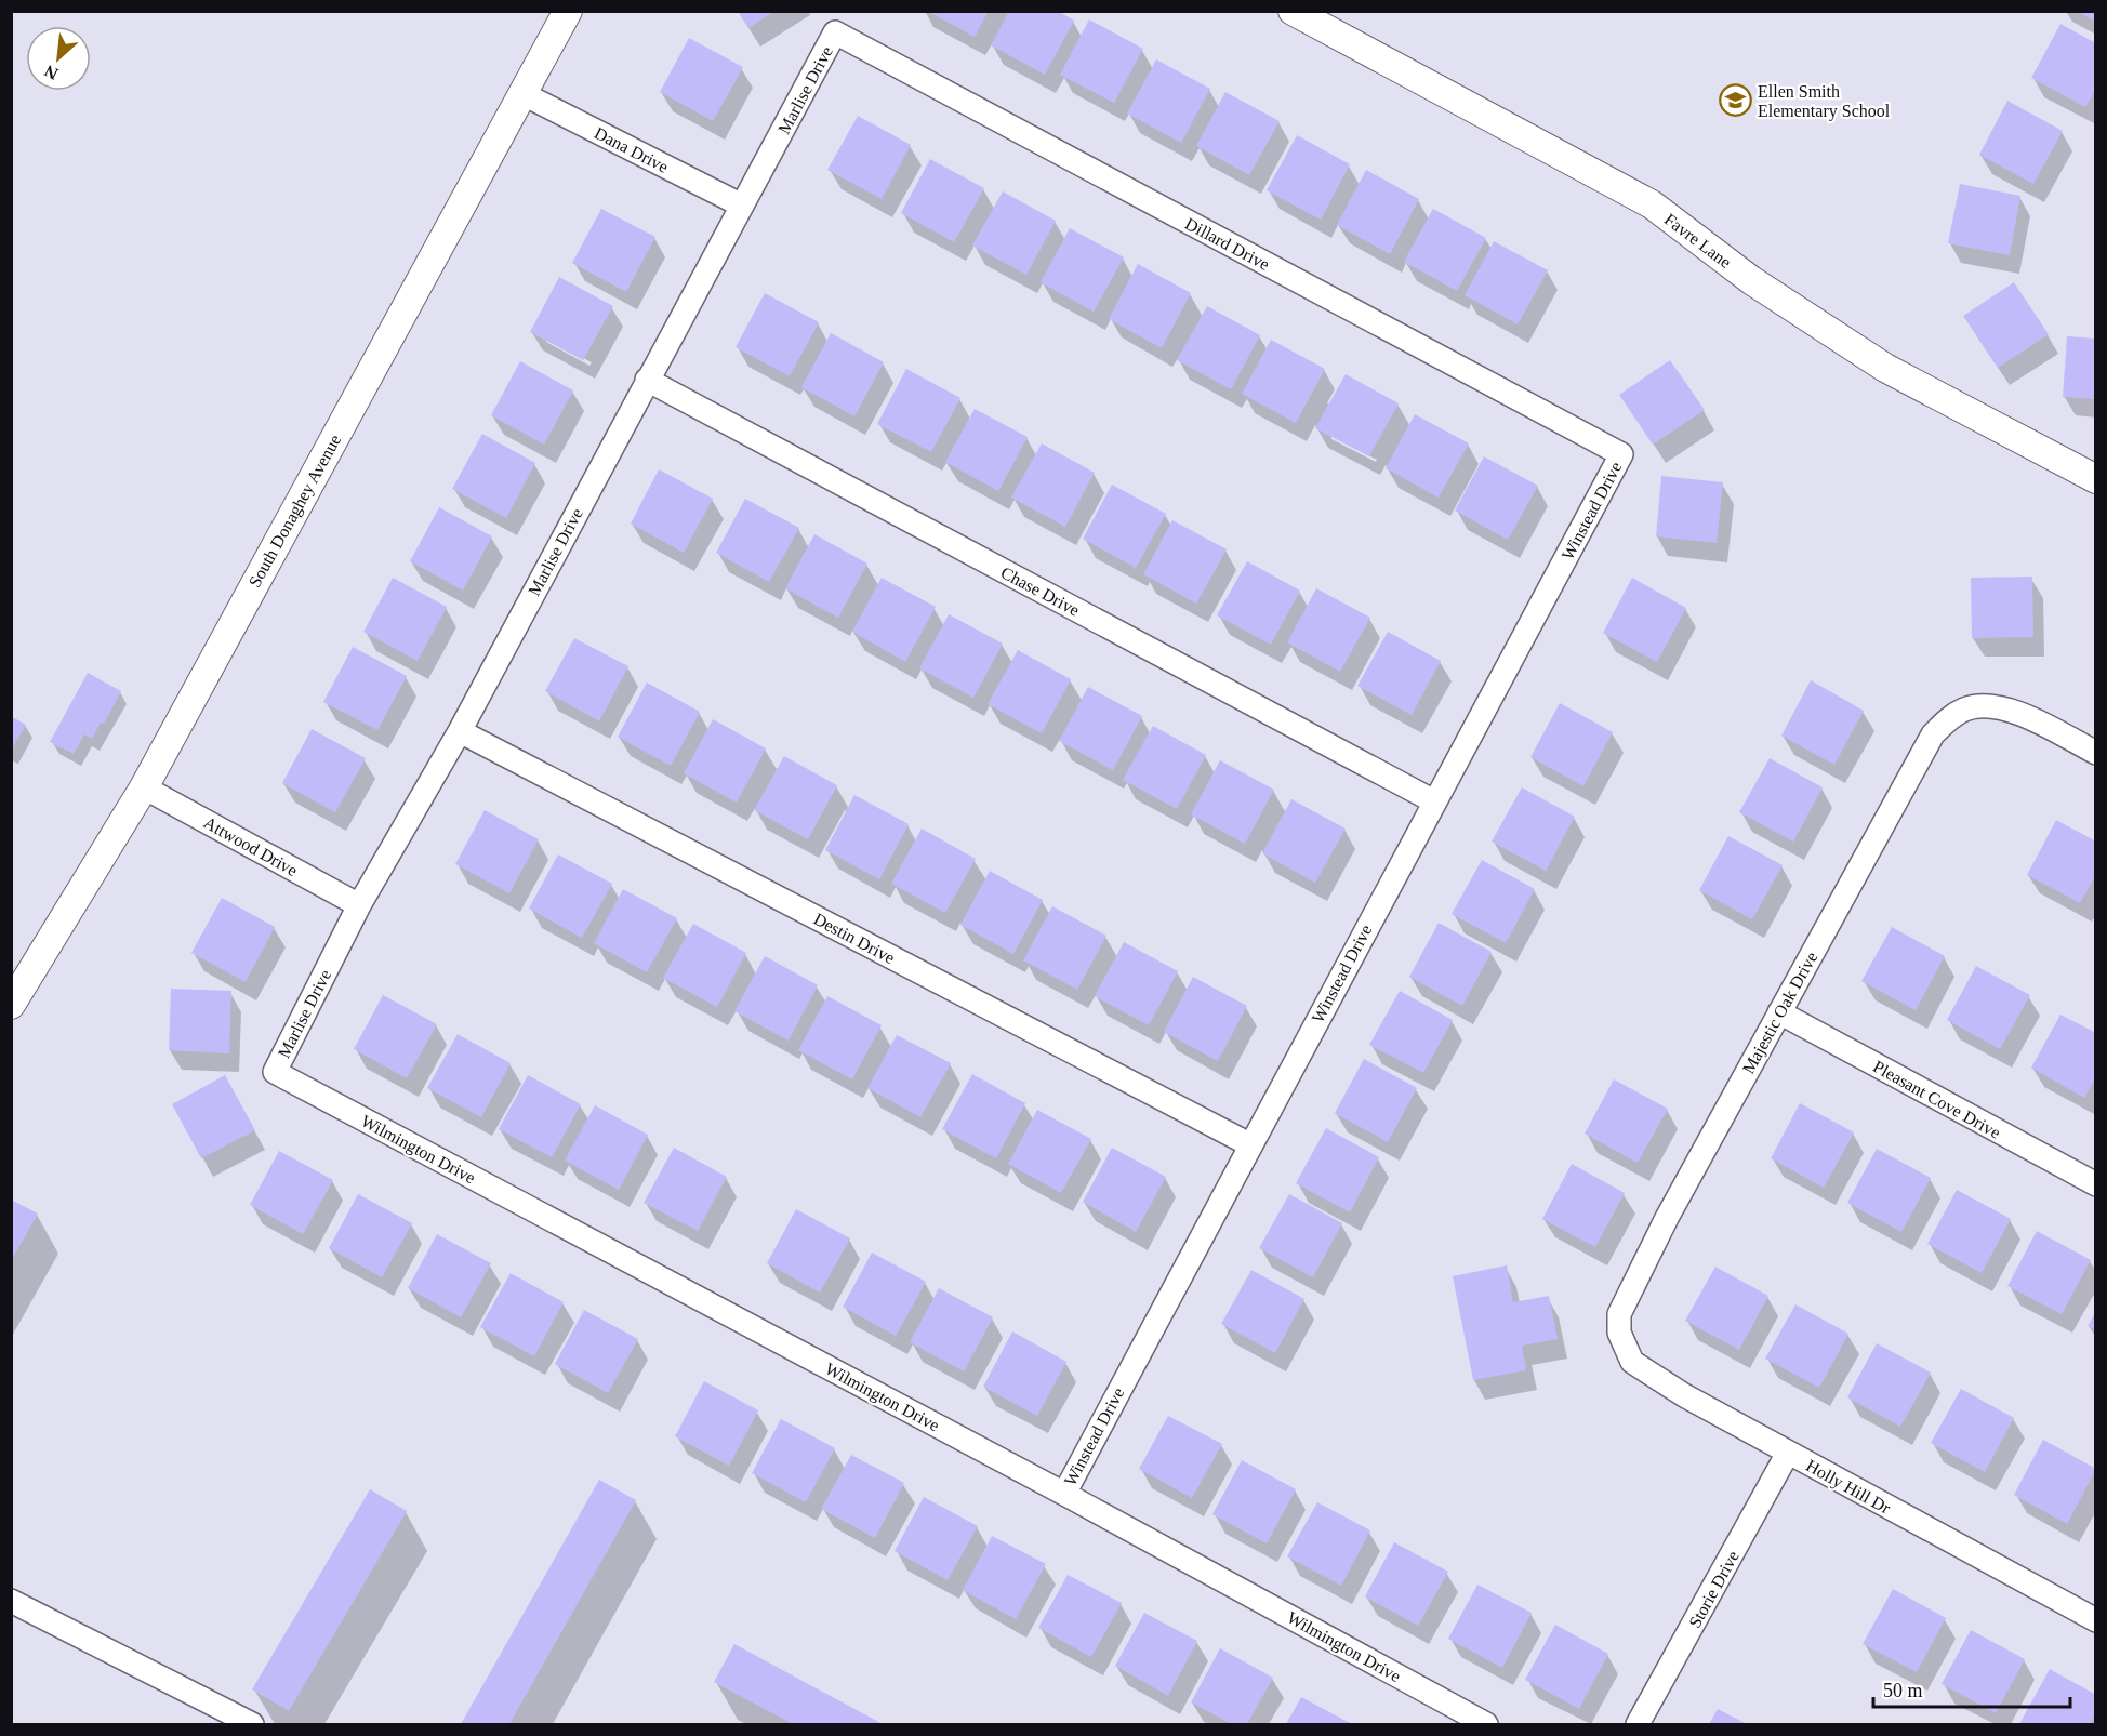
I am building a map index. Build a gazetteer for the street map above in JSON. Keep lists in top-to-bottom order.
{
  "streets": {
    "street": [
      "Marlise Drive",
      "Dana Drive",
      "Favre Lane",
      "Dillard Drive",
      "South Donaghey Avenue",
      "Winstead Drive",
      "Chase Drive",
      "Attwood Drive",
      "Destin Drive",
      "Majestic Oak Drive",
      "Pleasant Cove Drive",
      "Wilmington Drive",
      "Holly Hill Dr",
      "Storie Drive"
    ]
  },
  "crossings": [
    ["Marlise Drive", "Dana Drive"],
    ["Marlise Drive", "Dillard Drive"],
    ["Marlise Drive", "Chase Drive"],
    ["Marlise Drive", "Attwood Drive"],
    ["Marlise Drive", "Destin Drive"],
    ["Marlise Drive", "Wilmington Drive"],
    ["Dana Drive", "South Donaghey Avenue"],
    ["Dillard Drive", "Winstead Drive"],
    ["South Donaghey Avenue", "Attwood Drive"],
    ["Winstead Drive", "Chase Drive"],
    ["Winstead Drive", "Destin Drive"],
    ["Winstead Drive", "Wilmington Drive"],
    ["Majestic Oak Drive", "Pleasant Cove Drive"],
    ["Majestic Oak Drive", "Holly Hill Dr"],
    ["Holly Hill Dr", "Storie Drive"]
  ],
  "places": {
    "school or university": ["Ellen Smith Elementary School"]
  },
  "scale_bar": "50 m",
  "north": "bottom left"
}
